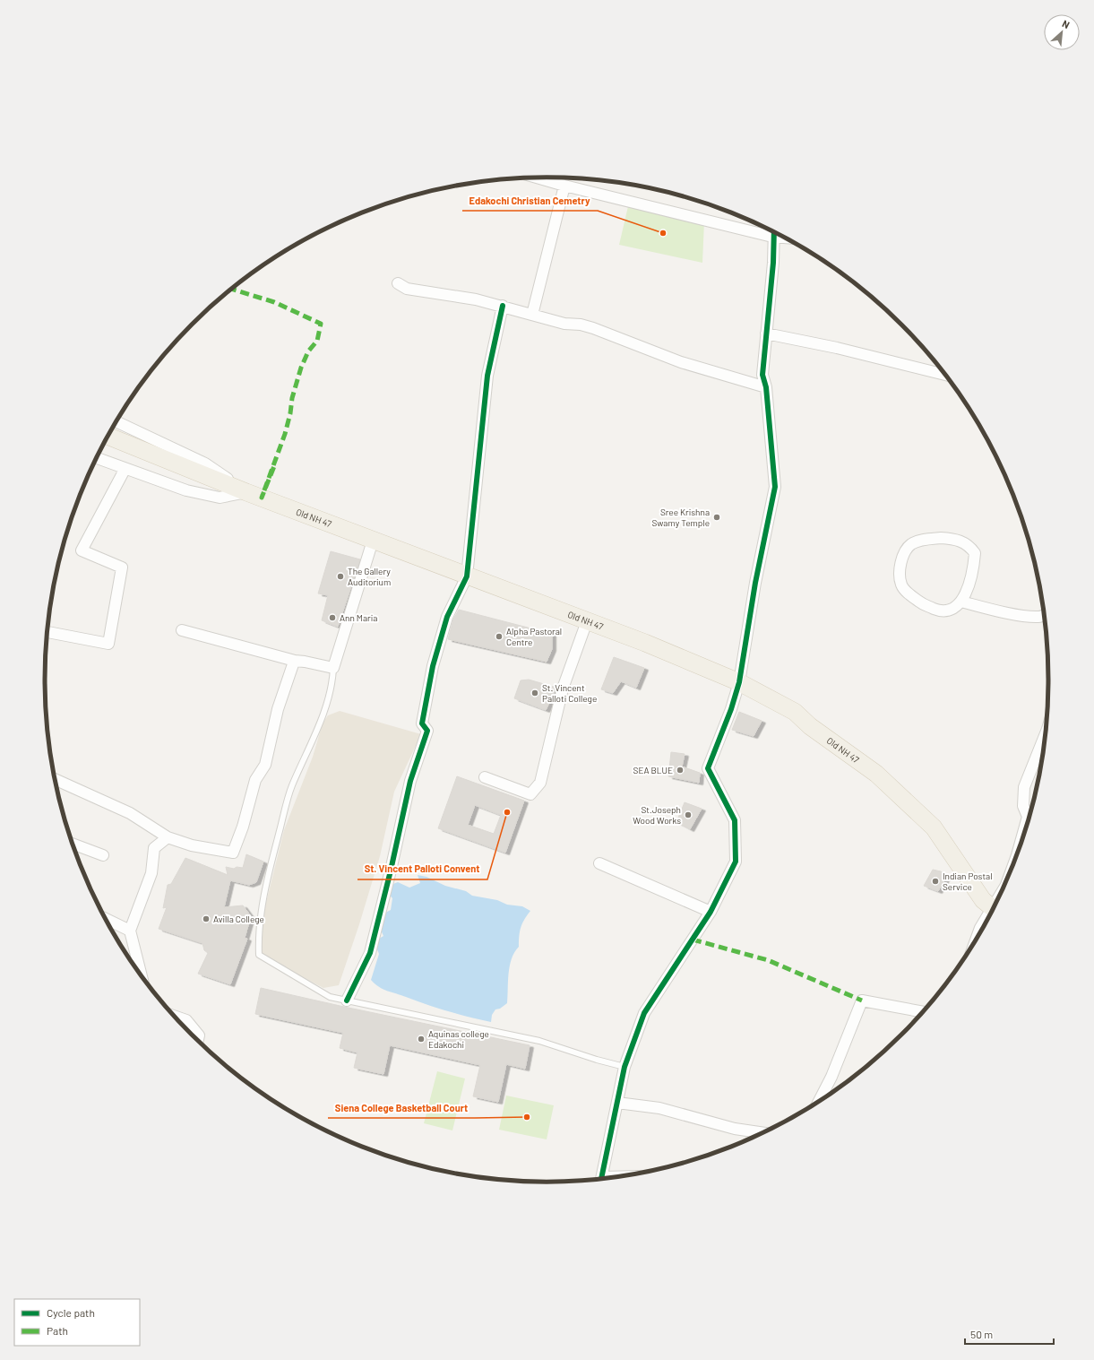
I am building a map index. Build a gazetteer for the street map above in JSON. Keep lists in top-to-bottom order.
{
  "streets": {
    "main road": ["Old NH 47"]
  },
  "places": [
    "Edakochi Christian Cemetry",
    "Sree Krishna Swamy Temple",
    "The Gallery Auditorium",
    "Ann Maria",
    "Alpha Pastoral Centre",
    "St. Vincent Palloti College",
    "SEA BLUE",
    "St. Vincent Palloti Convent",
    "St.Joseph Wood Works",
    "Indian Postal Service",
    "Avilla College",
    "Aquinas college Edakochi",
    "Siena College Basketball Court"
  ],
  "legend": ["Cycle path", "Path"],
  "scale_bar": "50 m",
  "north": "top right"
}
